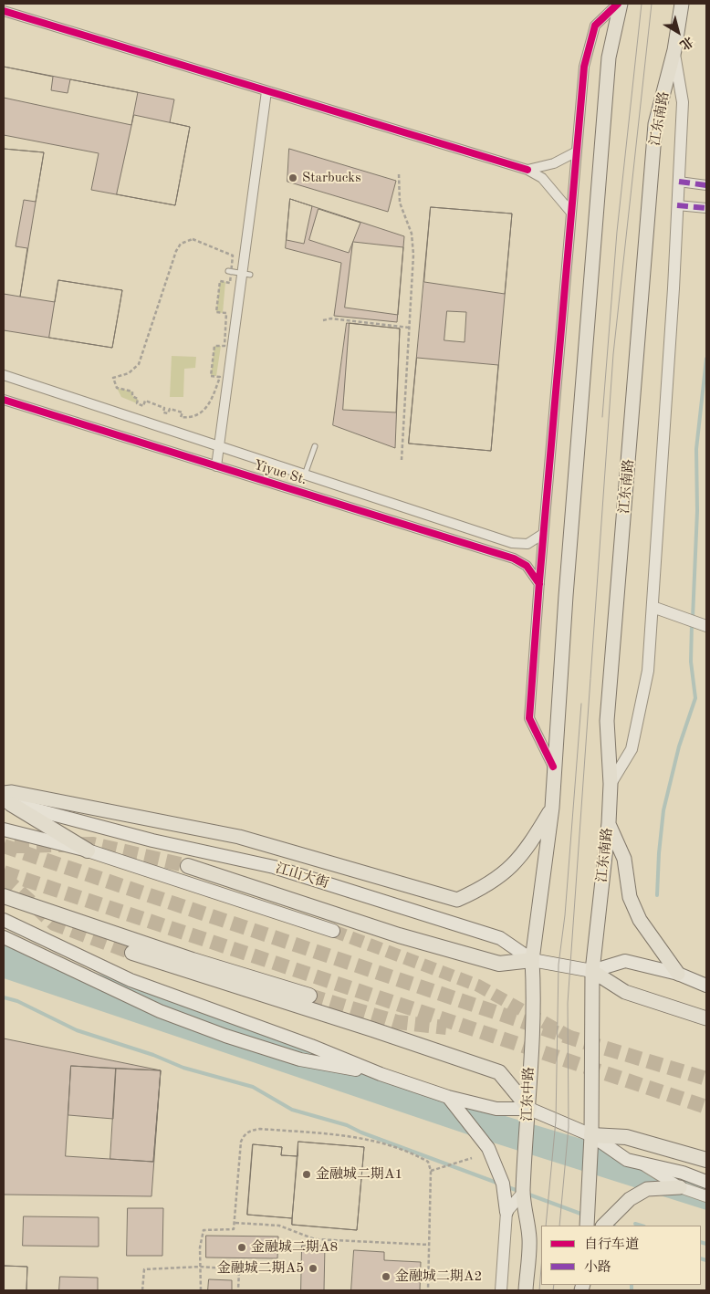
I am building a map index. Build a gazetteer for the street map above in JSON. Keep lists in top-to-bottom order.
{
  "streets": {
    "main road": ["江东南路", "江山大街", "江东中路"],
    "street": ["Yiyue St."]
  },
  "crossings": [
    ["江东南路", "江山大街"],
    ["江山大街", "江东中路"]
  ],
  "places": [
    "Starbucks",
    "金融城二期A1",
    "金融城二期A8",
    "金融城二期A5",
    "金融城二期A2"
  ],
  "legend": ["自行车道", "小路"],
  "north": "bottom right"
}
